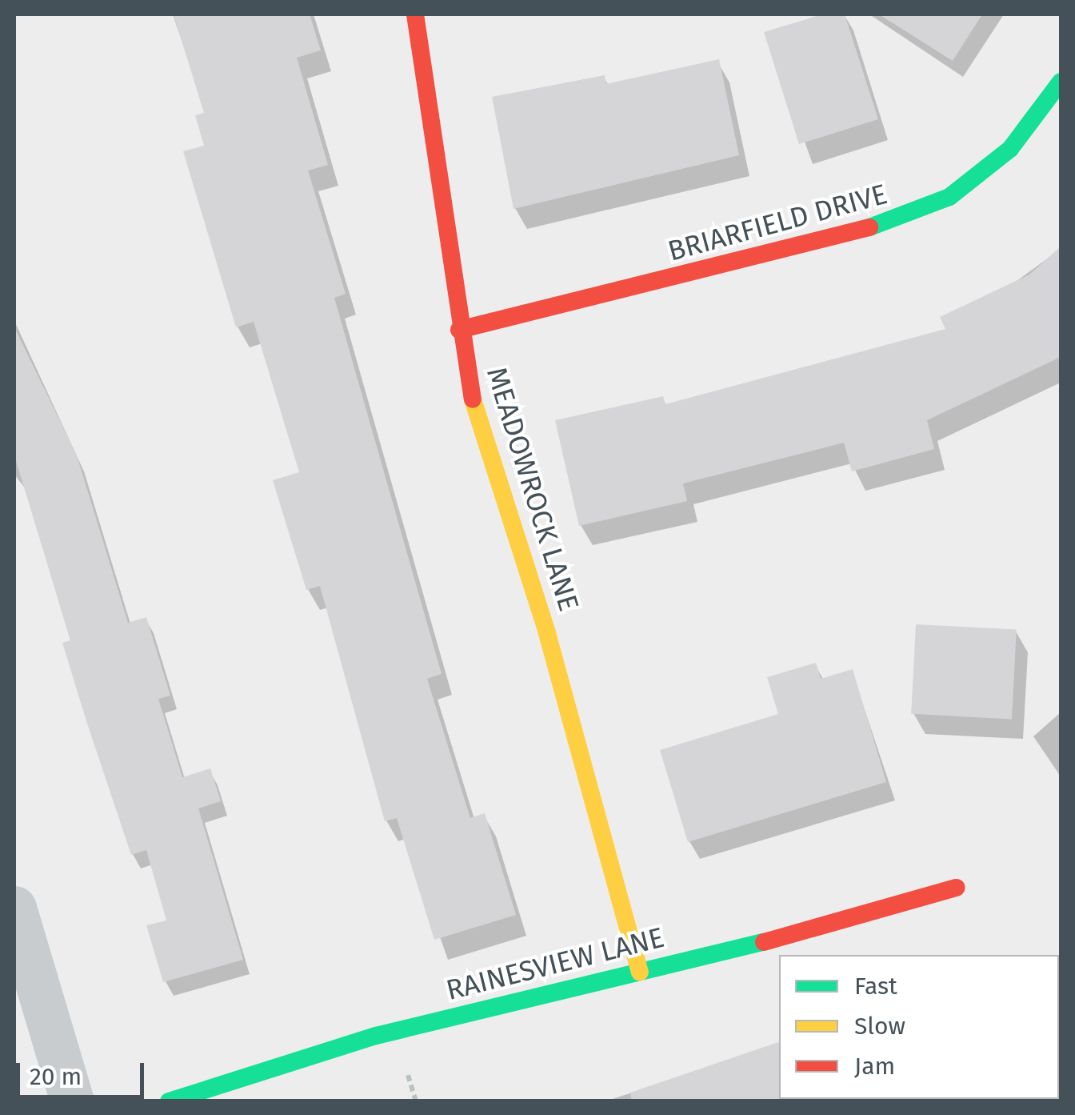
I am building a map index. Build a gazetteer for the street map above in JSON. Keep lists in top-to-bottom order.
{
  "streets": {
    "street": ["BRIARFIELD DRIVE", "MEADOWROCK LANE", "RAINESVIEW LANE"]
  },
  "crossings": [
    ["BRIARFIELD DRIVE", "MEADOWROCK LANE"],
    ["MEADOWROCK LANE", "RAINESVIEW LANE"]
  ],
  "legend": ["Fast", "Slow", "Jam"],
  "scale_bar": "20 m"
}
